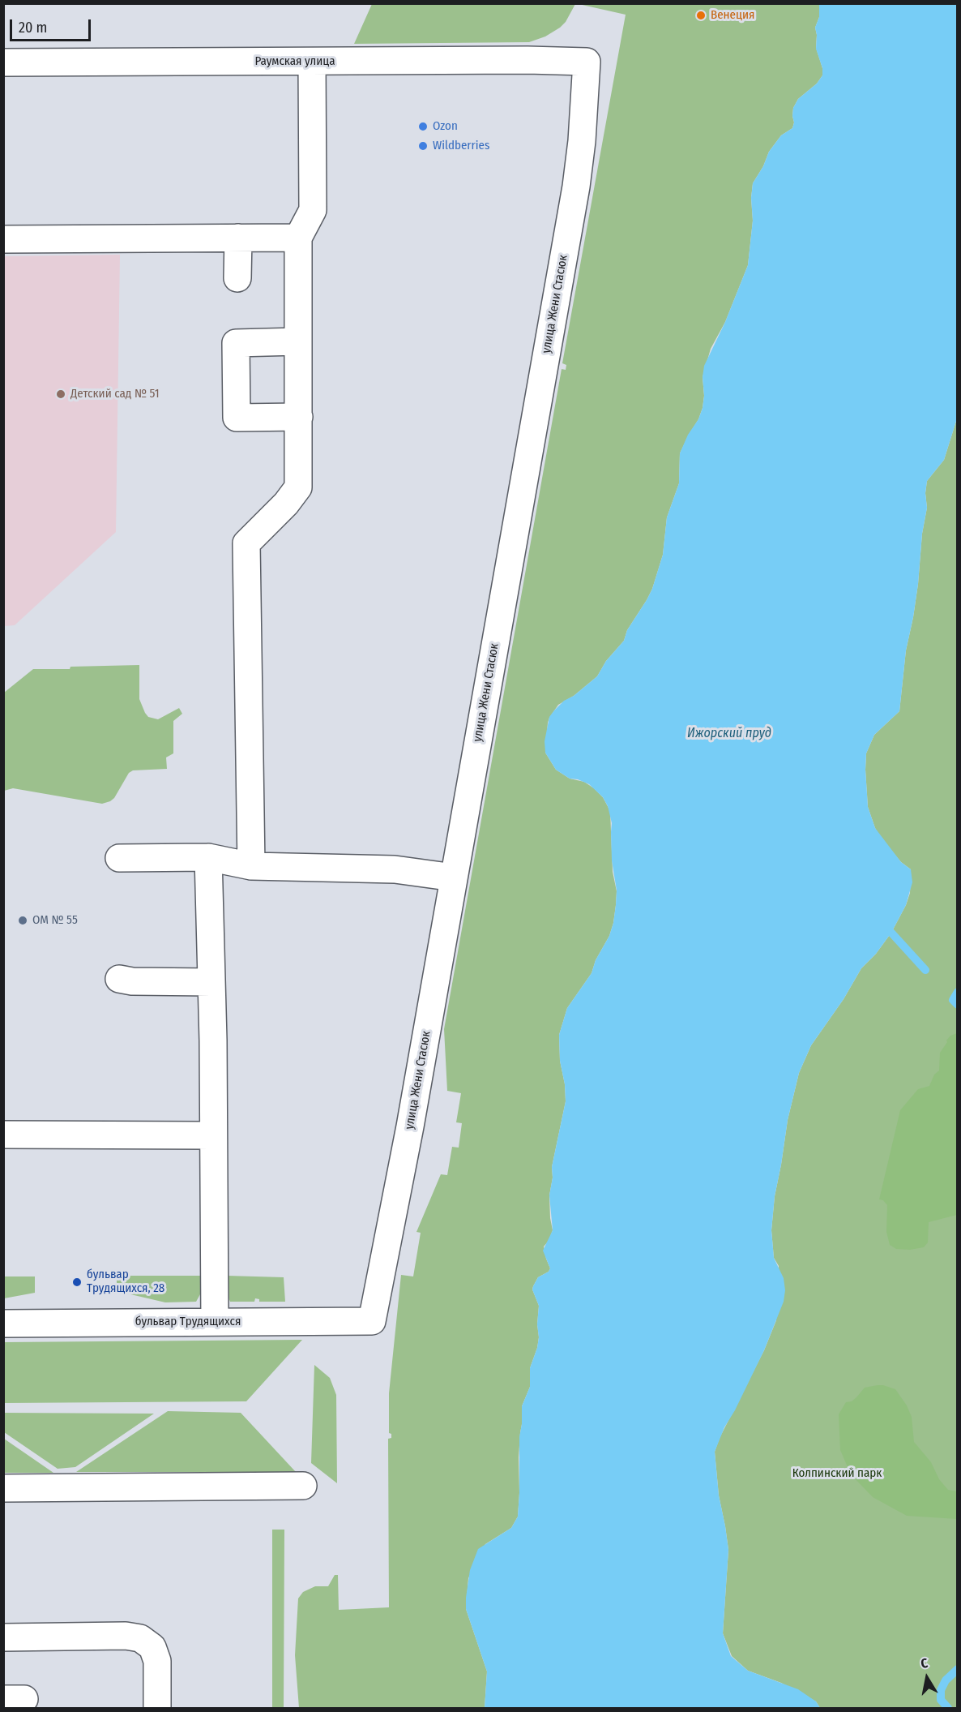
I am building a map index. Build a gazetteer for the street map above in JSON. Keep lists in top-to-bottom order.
{
  "streets": {
    "street": ["Раумская улица", "улица Жени Стасюк", "бульвар Трудящихся"]
  },
  "crossings": [
    ["Раумская улица", "улица Жени Стасюк"],
    ["улица Жени Стасюк", "бульвар Трудящихся"]
  ],
  "water": ["Ижорский пруд"],
  "parks": ["Колпинский парк"],
  "places": [
    "Венеция",
    "Ozon",
    "Wildberries",
    "Детский сад № 51",
    "ОМ № 55",
    "бульвар Трудящихся, 28"
  ],
  "scale_bar": "20 m",
  "north": "top"
}
